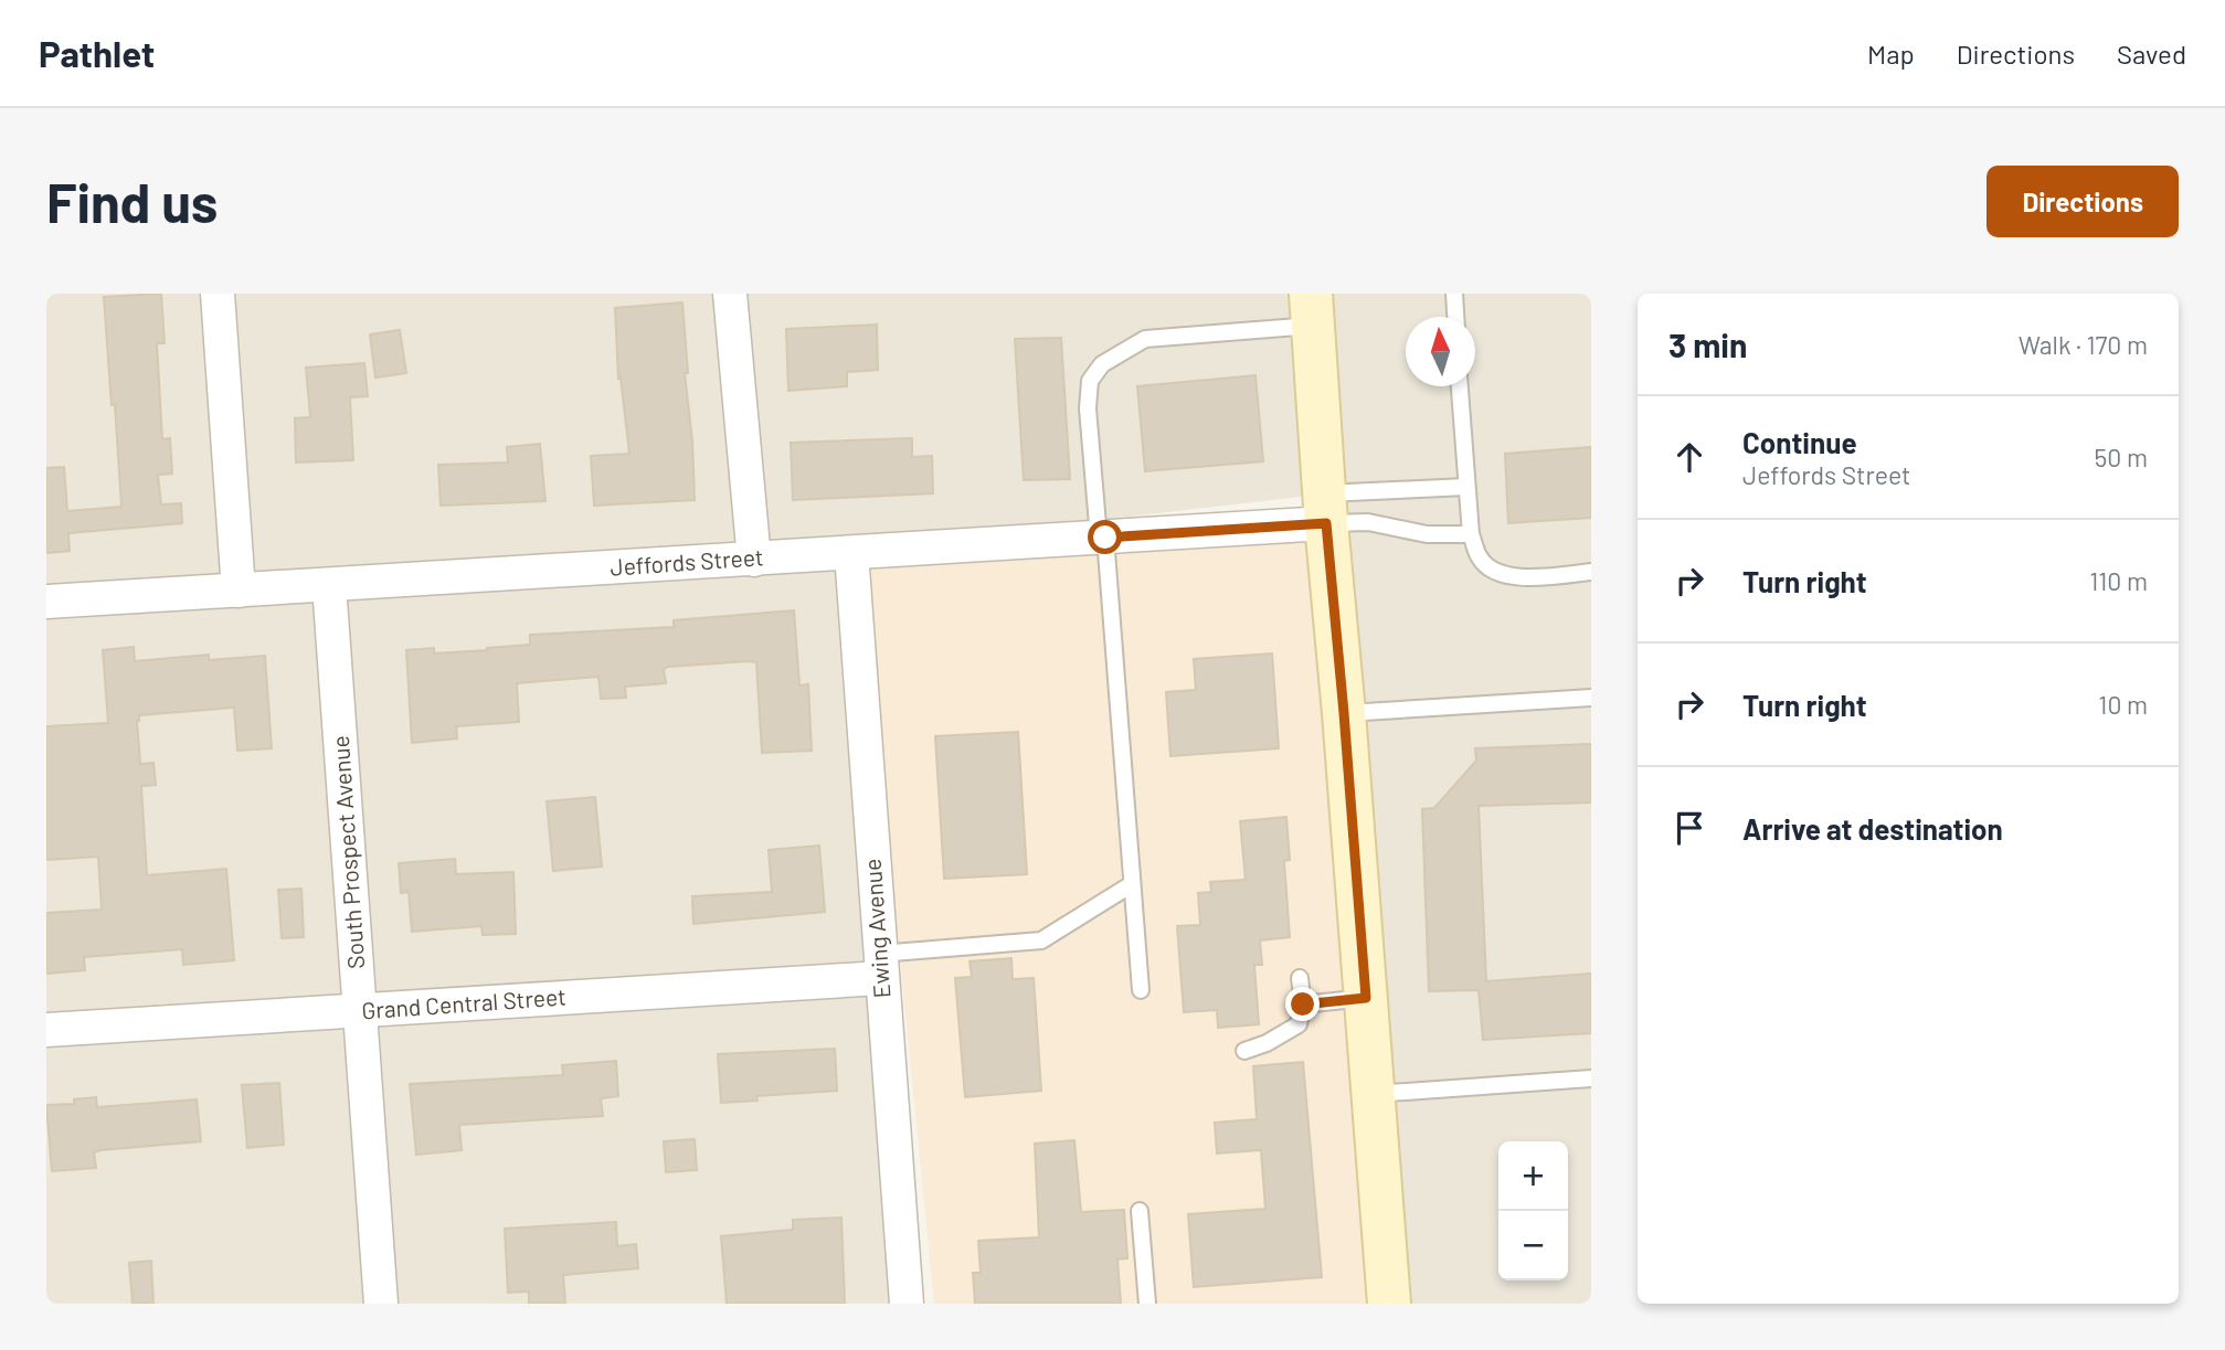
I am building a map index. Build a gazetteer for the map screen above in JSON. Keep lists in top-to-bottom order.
{
  "streets": {
    "street": [
      "Jeffords Street",
      "South Prospect Avenue",
      "Ewing Avenue",
      "Grand Central Street"
    ]
  },
  "crossings": [
    ["Jeffords Street", "South Prospect Avenue"],
    ["Jeffords Street", "Ewing Avenue"],
    ["South Prospect Avenue", "Grand Central Street"],
    ["Ewing Avenue", "Grand Central Street"]
  ],
  "north": "top",
  "page": {
    "header": "Pathlet",
    "nav": ["Map", "Directions", "Saved"],
    "buttons": "Directions",
    "title": "Find us",
    "heading": ["3 min", "Walk · 170 m"],
    "list": [
      ["Continue", "Jeffords Street", "50 m"],
      ["Turn right", "110 m"],
      ["Turn right", "10 m"],
      "Arrive at destination"
    ],
    "map_buttons": ["+", "−"]
  }
}
